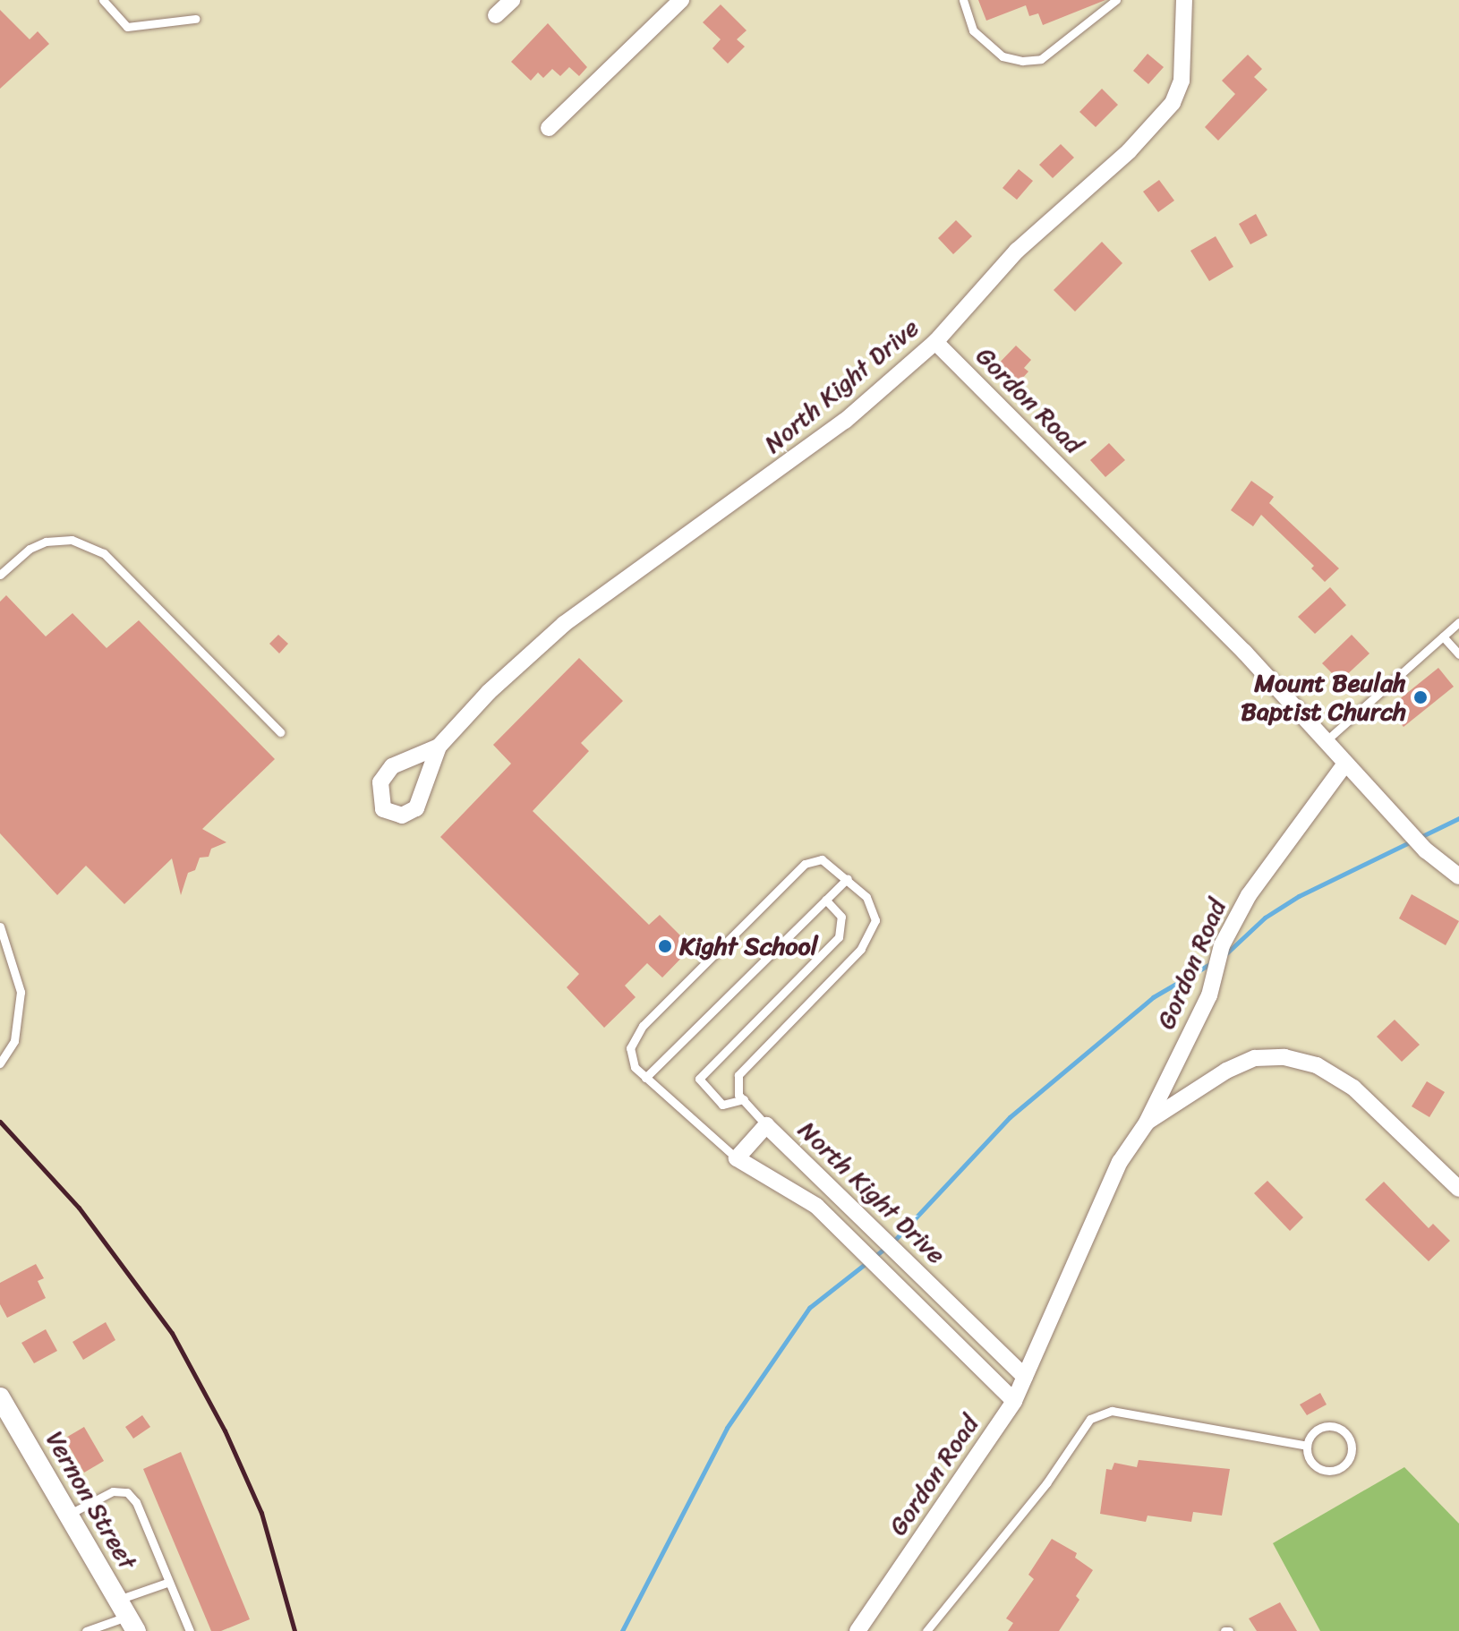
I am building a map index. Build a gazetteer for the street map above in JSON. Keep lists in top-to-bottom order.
{
  "streets": {
    "street": ["North Kight Drive", "Gordon Road", "Vernon Street"]
  },
  "crossings": [
    ["North Kight Drive", "Gordon Road"]
  ],
  "places": ["Mount Beulah Baptist Church", "Kight School"]
}
